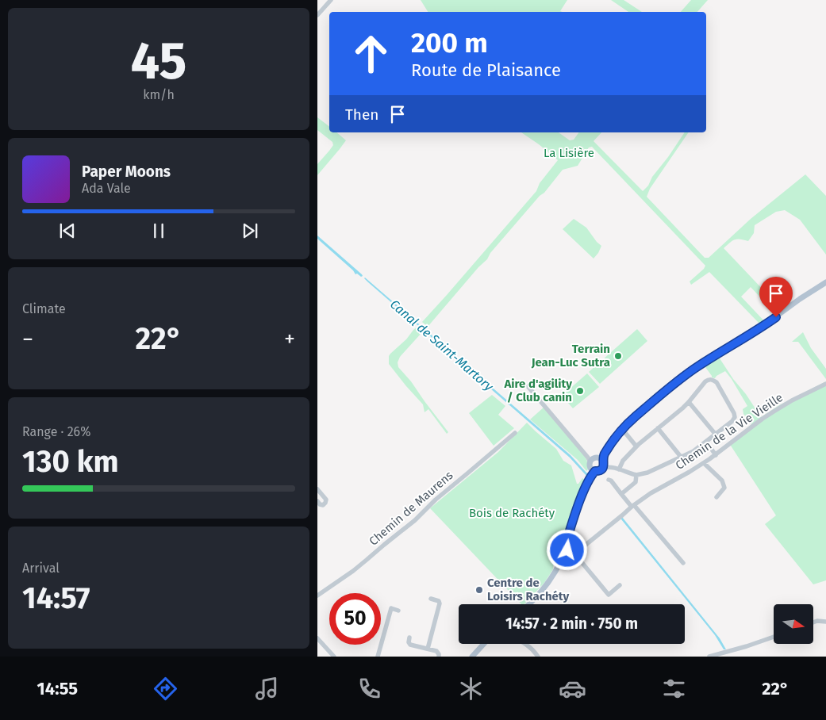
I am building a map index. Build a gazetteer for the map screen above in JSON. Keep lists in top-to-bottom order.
{
  "streets": {
    "street": ["Chemin de la Vie Vieille", "Chemin de Maurens"]
  },
  "water": ["Canal de Saint-Martory"],
  "parks": ["La Lisière", "Bois de Rachéty"],
  "places": ["Terrain Jean-Luc Sutra", "Aire d'agility / Club canin", "Centre de Loisirs Rachéty"],
  "north": "right",
  "page": {
    "tile": [
      ["45", "km/h"],
      "Climate",
      ["Range · 26%", "130 km"],
      ["Arrival", "14:57"]
    ],
    "turn": ["200 m", "Route de Plaisance"],
    "then": "Then",
    "song": ["Paper Moons", "Ada Vale"],
    "heat": ["−", "22°", "+"],
    "limit": "50",
    "trip": "14:57 · 2 min · 750 m",
    "tabs": ["14:55", "22°"]
  }
}
